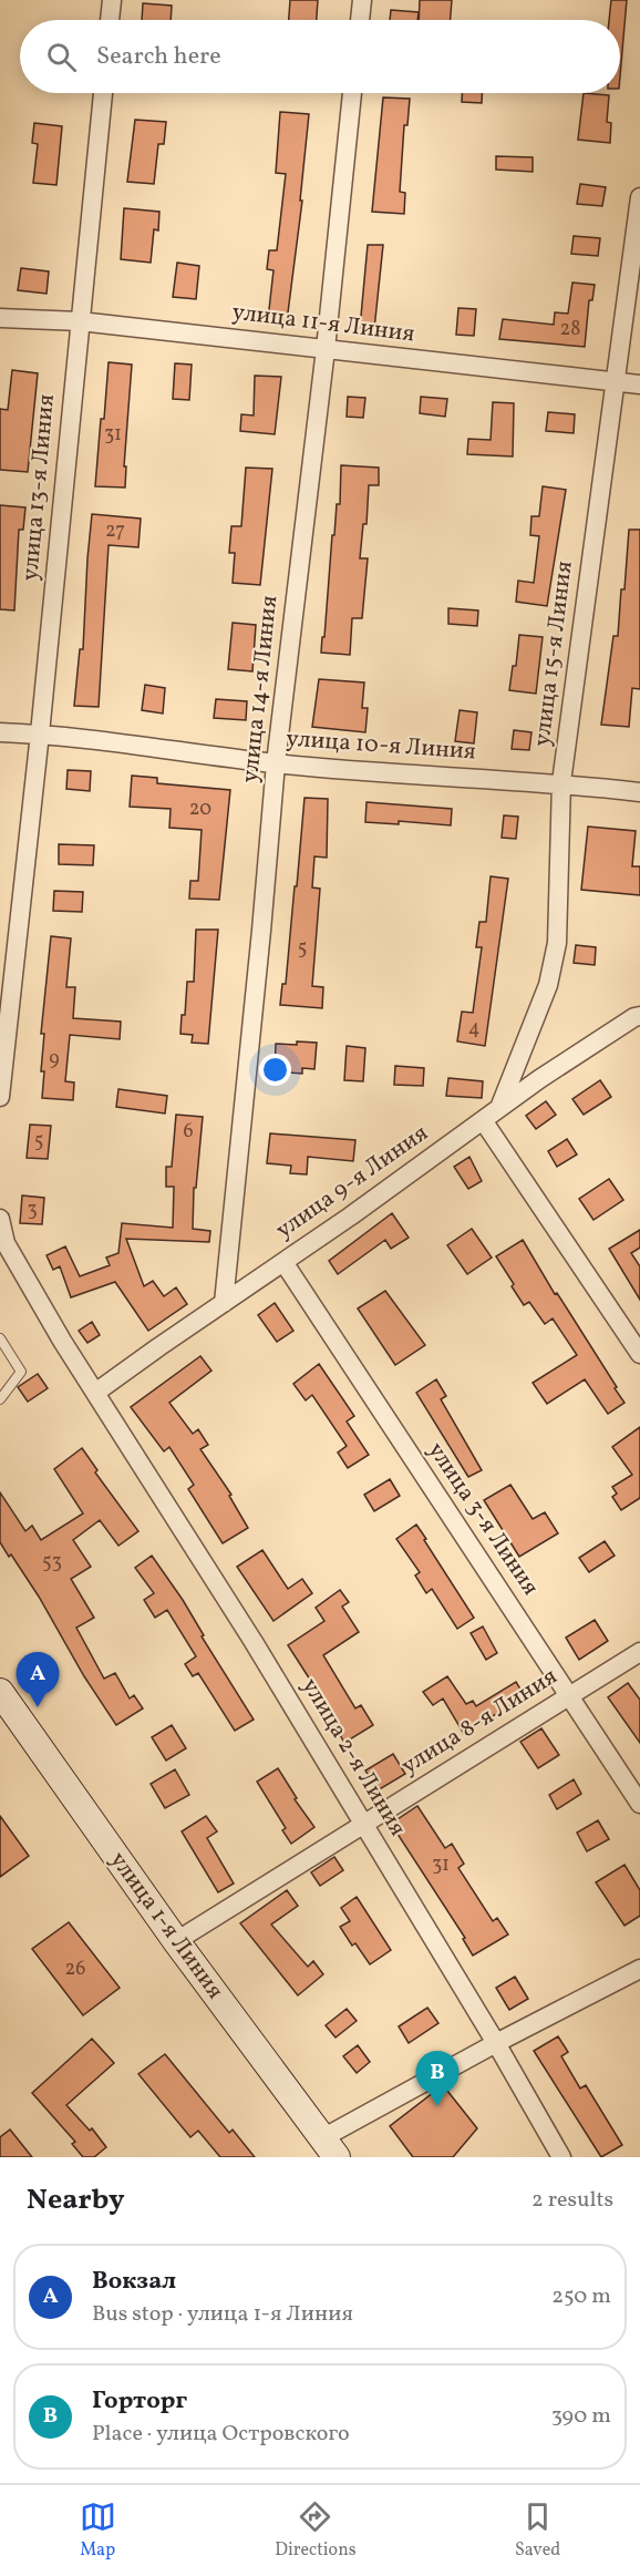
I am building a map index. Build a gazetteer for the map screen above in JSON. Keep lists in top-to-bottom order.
{
  "streets": {
    "main road": ["улица 1-я Линия"],
    "street": [
      "улица 11-я Линия",
      "улица 13-я Линия",
      "улица 15-я Линия",
      "улица 14-я Линия",
      "улица 10-я Линия",
      "улица 9-я Линия",
      "улица 3-я Линия",
      "улица 8-я Линия",
      "улица 2-я Линия"
    ]
  },
  "crossings": [
    ["улица 11-я Линия", "улица 13-я Линия"],
    ["улица 11-я Линия", "улица 15-я Линия"],
    ["улица 11-я Линия", "улица 14-я Линия"],
    ["улица 13-я Линия", "улица 10-я Линия"],
    ["улица 15-я Линия", "улица 10-я Линия"],
    ["улица 15-я Линия", "улица 9-я Линия"],
    ["улица 14-я Линия", "улица 10-я Линия"],
    ["улица 14-я Линия", "улица 9-я Линия"],
    ["улица 9-я Линия", "улица 3-я Линия"],
    ["улица 9-я Линия", "улица 2-я Линия"],
    ["улица 3-я Линия", "улица 8-я Линия"],
    ["улица 8-я Линия", "улица 2-я Линия"],
    ["улица 8-я Линия", "улица 1-я Линия"]
  ],
  "house_numbers": [
    "28",
    "31",
    "27",
    "20",
    "5",
    "4",
    "9",
    "6",
    "5",
    "3",
    "53",
    "31",
    "26"
  ],
  "page": {
    "search": "Search here",
    "pins": ["A", "B"],
    "heading": ["Nearby", "2 results"],
    "list": [
      {
        "mark": "A",
        "name": "Вокзал",
        "note": "Bus stop · улица 1-я Линия",
        "value": "250 m"
      },
      {
        "mark": "B",
        "name": "Горторг",
        "note": "Place · улица Островского",
        "value": "390 m"
      }
    ],
    "nav": ["Map", "Directions", "Saved"]
  }
}
